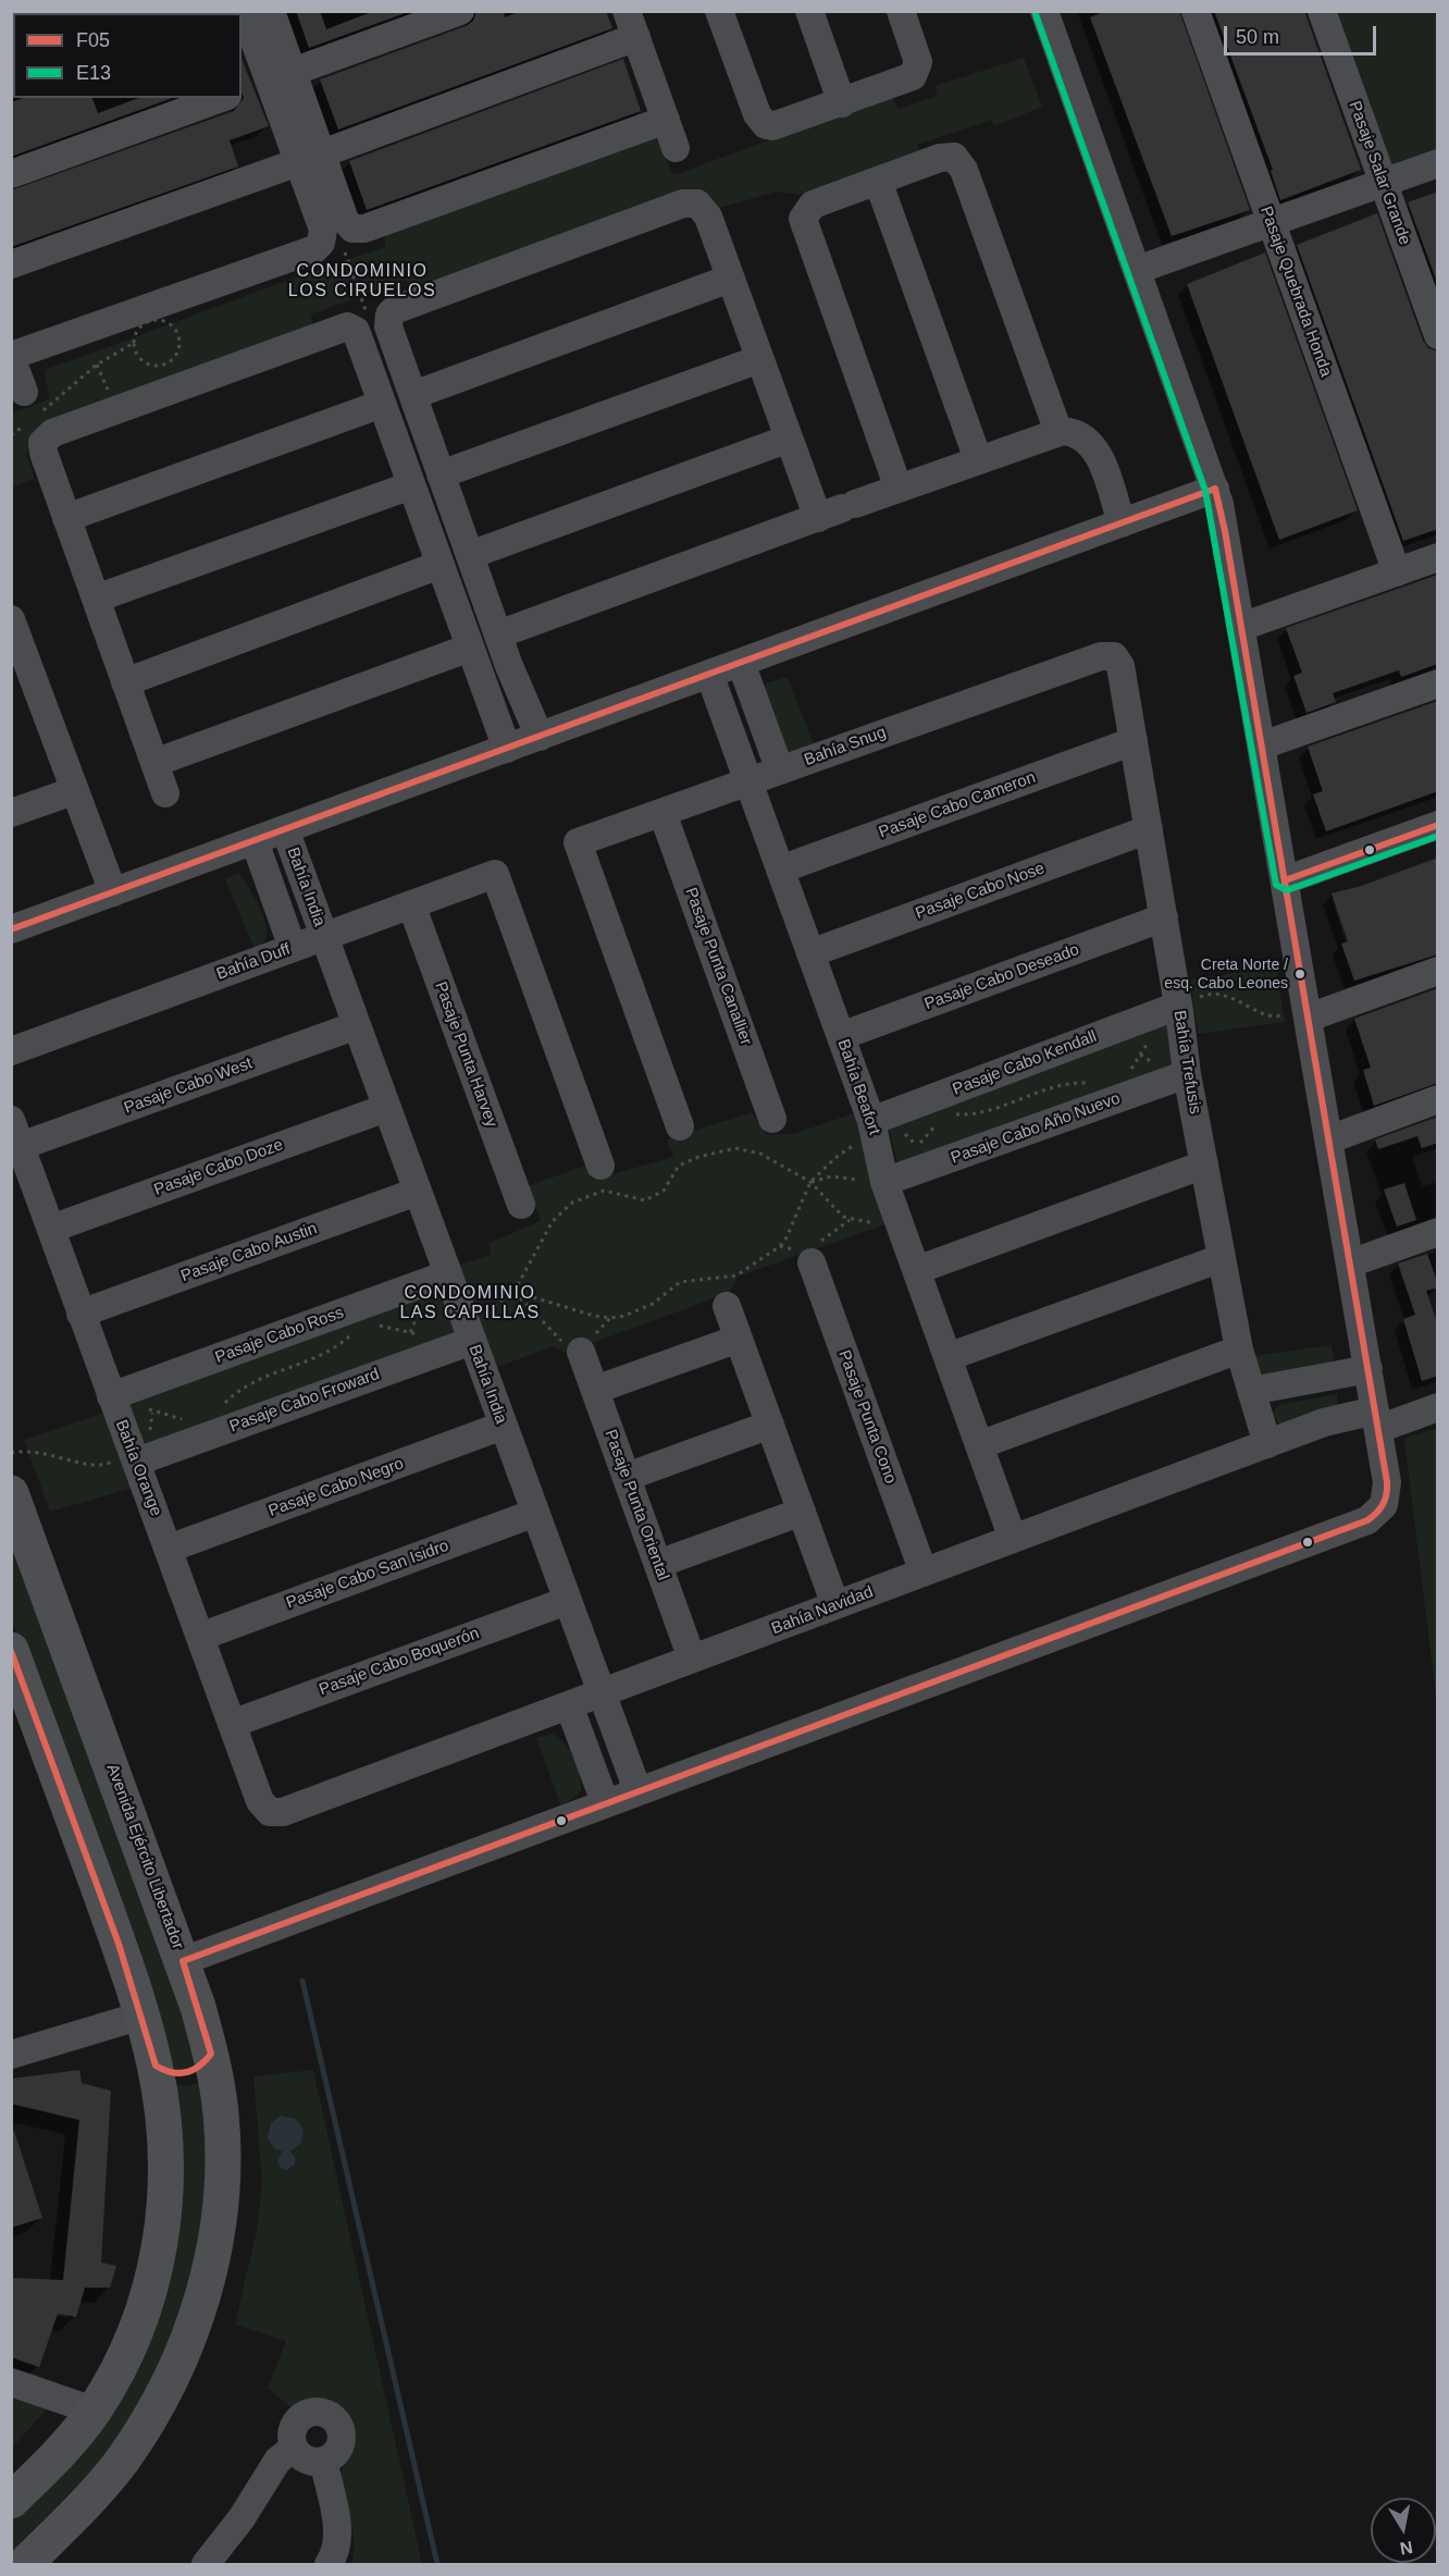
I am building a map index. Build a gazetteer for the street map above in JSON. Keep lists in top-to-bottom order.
{
  "streets": {
    "main road": ["Avenida Ejército Libertador"],
    "street": [
      "Pasaje Salar Grande",
      "Pasaje Quebrada Honda",
      "Bahía Snug",
      "Pasaje Cabo Cameron",
      "Bahía India",
      "Pasaje Cabo Nose",
      "Bahía Duff",
      "Pasaje Punta Canallier",
      "Pasaje Cabo Deseado",
      "Pasaje Punta Harvey",
      "Bahía Trefusis",
      "Pasaje Cabo Kendall",
      "Pasaje Cabo West",
      "Bahía Beafort",
      "Pasaje Cabo Año Nuevo",
      "Pasaje Cabo Doze",
      "Pasaje Cabo Austin",
      "Pasaje Cabo Ross",
      "Pasaje Cabo Froward",
      "Pasaje Punta Cono",
      "Bahía Orange",
      "Pasaje Cabo Negro",
      "Pasaje Punta Oriental",
      "Pasaje Cabo San Isidro",
      "Bahía Navidad",
      "Pasaje Cabo Boquerón"
    ]
  },
  "crossings": [
    ["Bahía Snug", "Pasaje Punta Canallier"],
    ["Bahía Snug", "Bahía Trefusis"],
    ["Bahía Snug", "Bahía Beafort"],
    ["Pasaje Cabo Cameron", "Bahía Trefusis"],
    ["Pasaje Cabo Cameron", "Bahía Beafort"],
    ["Bahía India", "Bahía Duff"],
    ["Bahía India", "Pasaje Cabo West"],
    ["Bahía India", "Pasaje Cabo Doze"],
    ["Bahía India", "Pasaje Cabo Austin"],
    ["Bahía India", "Pasaje Cabo Ross"],
    ["Bahía India", "Pasaje Cabo Froward"],
    ["Bahía India", "Pasaje Cabo Negro"],
    ["Bahía India", "Pasaje Cabo San Isidro"],
    ["Bahía India", "Bahía Navidad"],
    ["Bahía India", "Pasaje Cabo Boquerón"],
    ["Pasaje Cabo Nose", "Bahía Trefusis"],
    ["Pasaje Cabo Nose", "Bahía Beafort"],
    ["Bahía Duff", "Pasaje Punta Harvey"],
    ["Pasaje Cabo Deseado", "Bahía Trefusis"],
    ["Pasaje Cabo Deseado", "Bahía Beafort"],
    ["Bahía Trefusis", "Pasaje Cabo Kendall"],
    ["Bahía Trefusis", "Pasaje Cabo Año Nuevo"],
    ["Bahía Trefusis", "Bahía Navidad"],
    ["Pasaje Cabo Kendall", "Bahía Beafort"],
    ["Pasaje Cabo West", "Bahía Orange"],
    ["Bahía Beafort", "Pasaje Cabo Año Nuevo"],
    ["Bahía Beafort", "Bahía Navidad"],
    ["Pasaje Cabo Doze", "Bahía Orange"],
    ["Pasaje Cabo Austin", "Bahía Orange"],
    ["Pasaje Cabo Ross", "Bahía Orange"],
    ["Pasaje Cabo Froward", "Bahía Orange"],
    ["Pasaje Punta Cono", "Bahía Navidad"],
    ["Bahía Orange", "Pasaje Cabo Negro"],
    ["Bahía Orange", "Pasaje Cabo San Isidro"],
    ["Bahía Orange", "Bahía Navidad"],
    ["Bahía Orange", "Pasaje Cabo Boquerón"],
    ["Pasaje Punta Oriental", "Bahía Navidad"]
  ],
  "districts": ["CONDOMINIO LOS CIRUELOS", "CONDOMINIO LAS CAPILLAS"],
  "places": ["Creta Norte / esq. Cabo Leones"],
  "lines": ["transit line E13", "transit line F05"],
  "legend": ["F05", "E13"],
  "scale_bar": "50 m",
  "north": "bottom"
}
